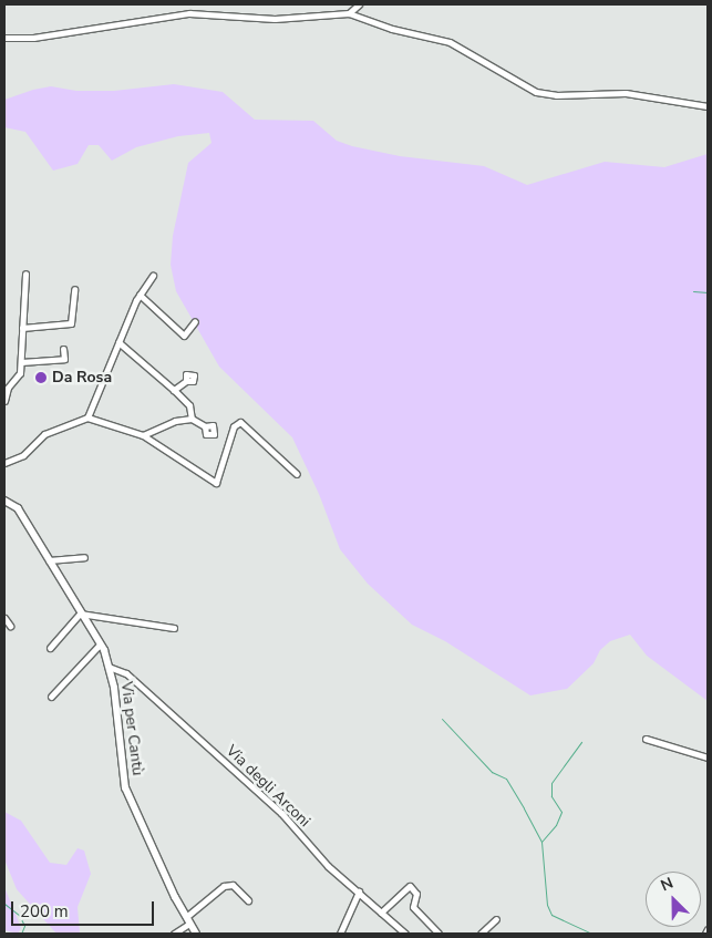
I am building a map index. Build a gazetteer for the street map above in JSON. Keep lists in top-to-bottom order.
{
  "streets": {
    "street": ["Via per Cantù", "Via degli Arconi"]
  },
  "crossings": [
    ["Via per Cantù", "Via degli Arconi"]
  ],
  "places": ["Da Rosa"],
  "scale_bar": "200 m",
  "north": "top left"
}
